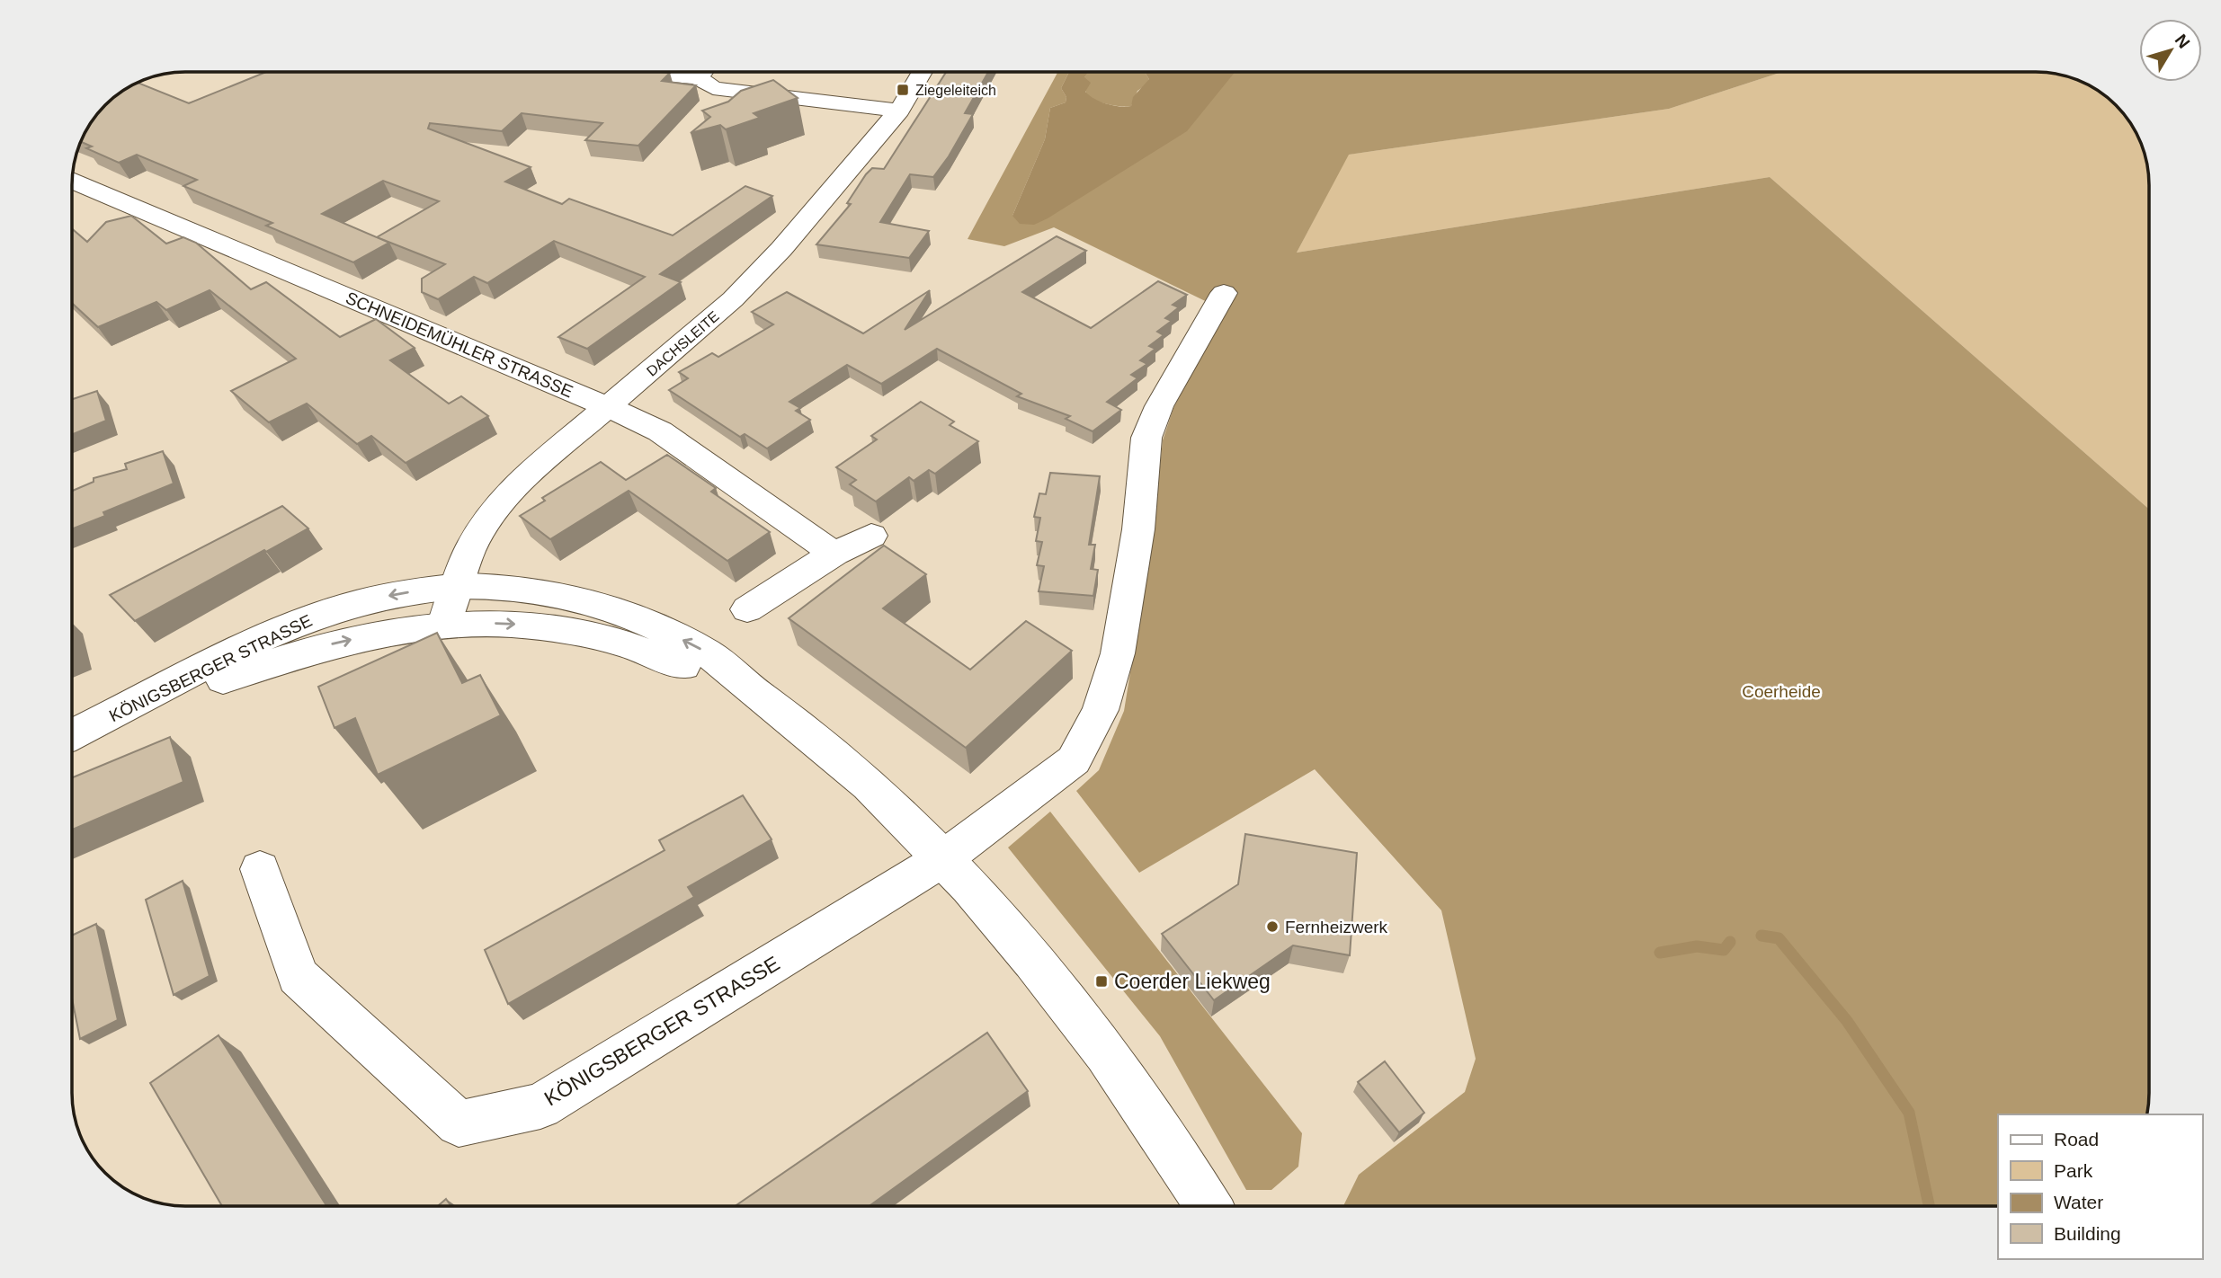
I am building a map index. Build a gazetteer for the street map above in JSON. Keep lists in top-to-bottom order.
{
  "streets": {
    "street": ["DACHSLEITE", "SCHNEIDEMÜHLER STRASSE", "KÖNIGSBERGER STRASSE"]
  },
  "crossings": [
    ["DACHSLEITE", "SCHNEIDEMÜHLER STRASSE"],
    ["DACHSLEITE", "KÖNIGSBERGER STRASSE"]
  ],
  "parks": ["Coerheide"],
  "places": {
    "transit": ["Ziegeleiteich", "Coerder Liekweg"],
    "other": ["Fernheizwerk"]
  },
  "legend": [
    "Road",
    "Park",
    "Water",
    "Building"
  ],
  "north": "top right"
}
